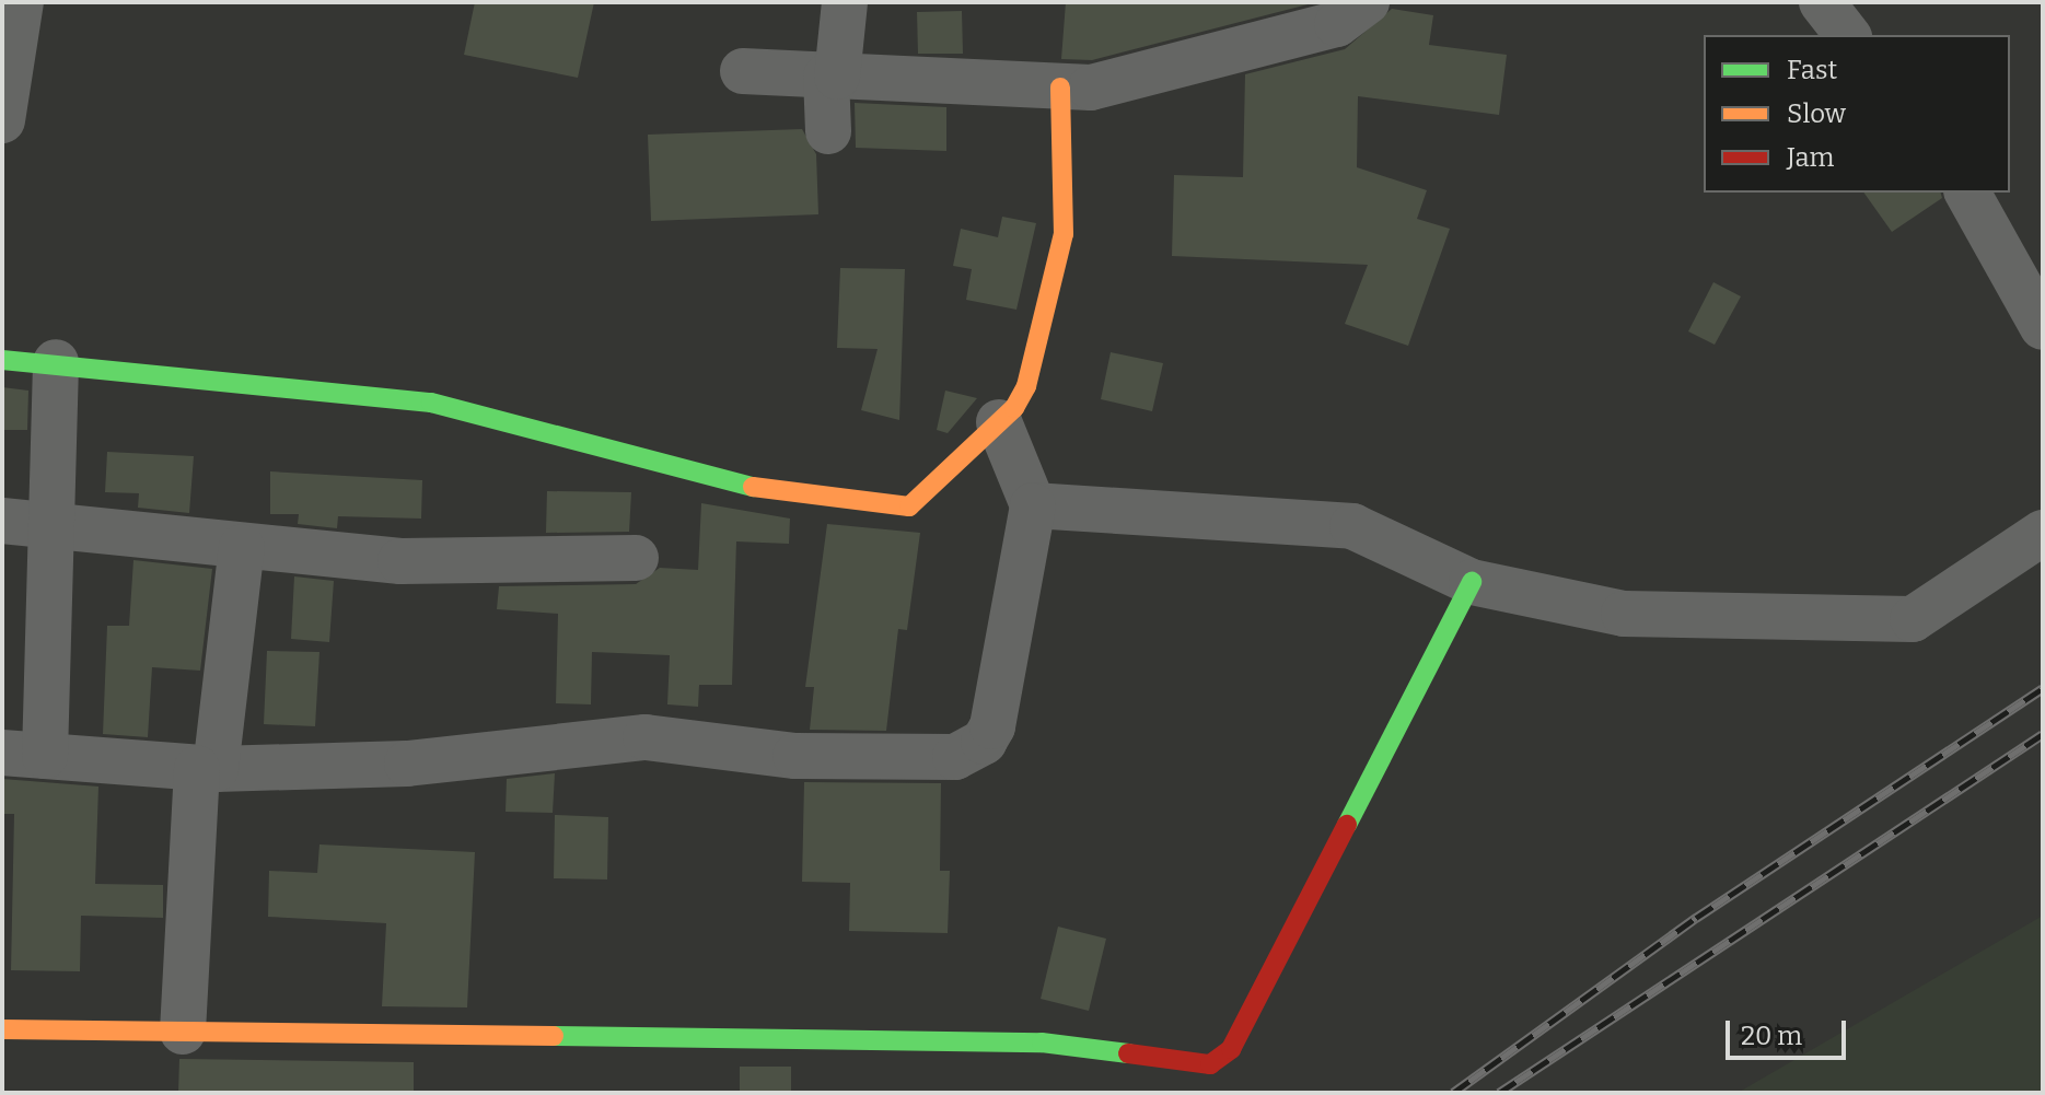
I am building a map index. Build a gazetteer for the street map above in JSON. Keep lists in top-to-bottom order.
{
  "legend": ["Fast", "Slow", "Jam"],
  "scale_bar": "20 m"
}
